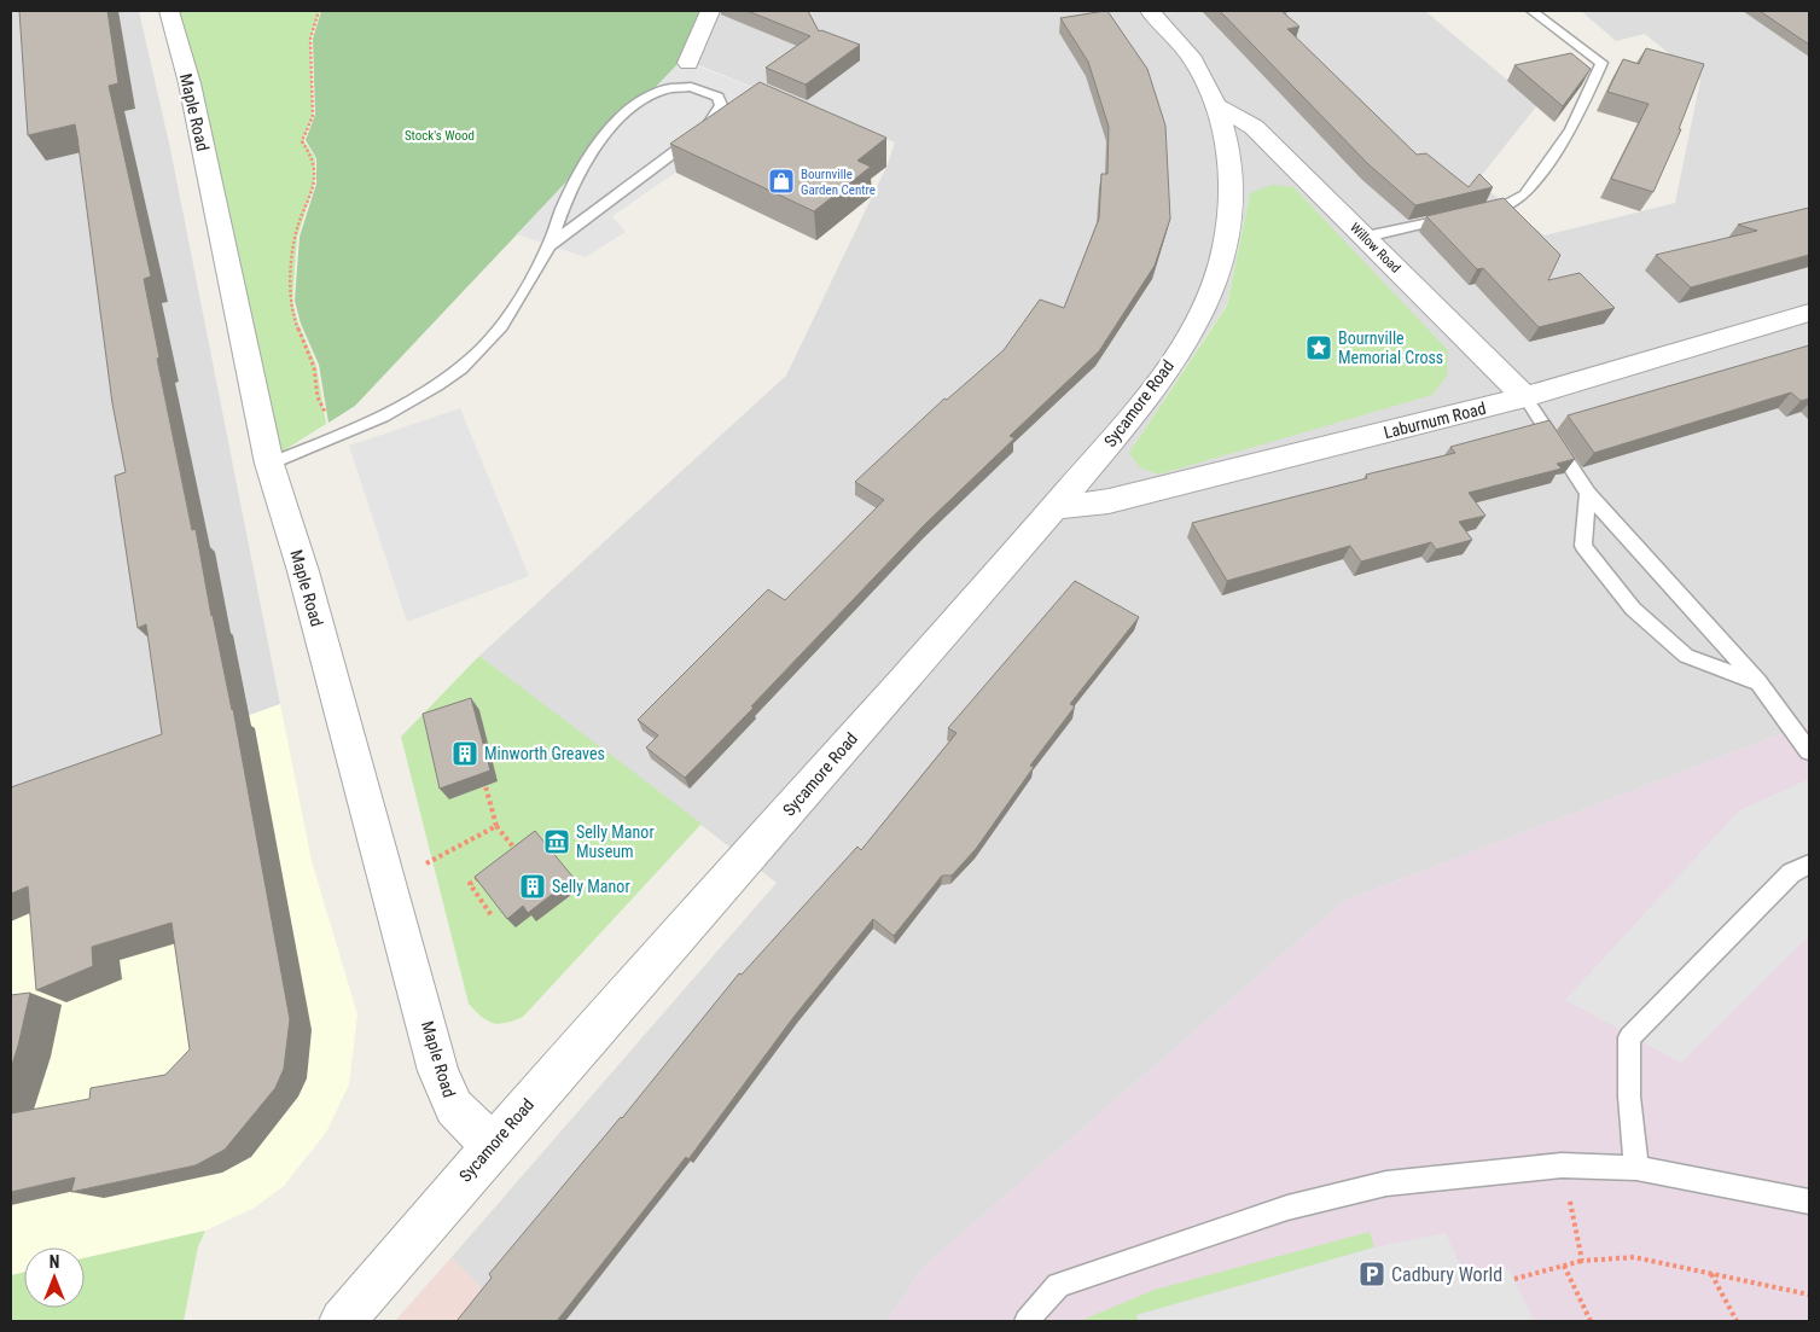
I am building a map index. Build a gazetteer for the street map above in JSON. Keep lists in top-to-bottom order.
{
  "streets": {
    "street": [
      "Maple Road",
      "Willow Road",
      "Sycamore Road",
      "Laburnum Road"
    ]
  },
  "crossings": [
    ["Maple Road", "Sycamore Road"],
    ["Willow Road", "Sycamore Road"],
    ["Willow Road", "Laburnum Road"],
    ["Sycamore Road", "Laburnum Road"]
  ],
  "parks": ["Stock's Wood"],
  "places": {
    "shop": ["Bournville Garden Centre"],
    "place": ["Bournville Memorial Cross"],
    "building": ["Minworth Greaves", "Selly Manor"],
    "museum": ["Selly Manor Museum"],
    "parking": ["Cadbury World"]
  },
  "north": "top"
}
